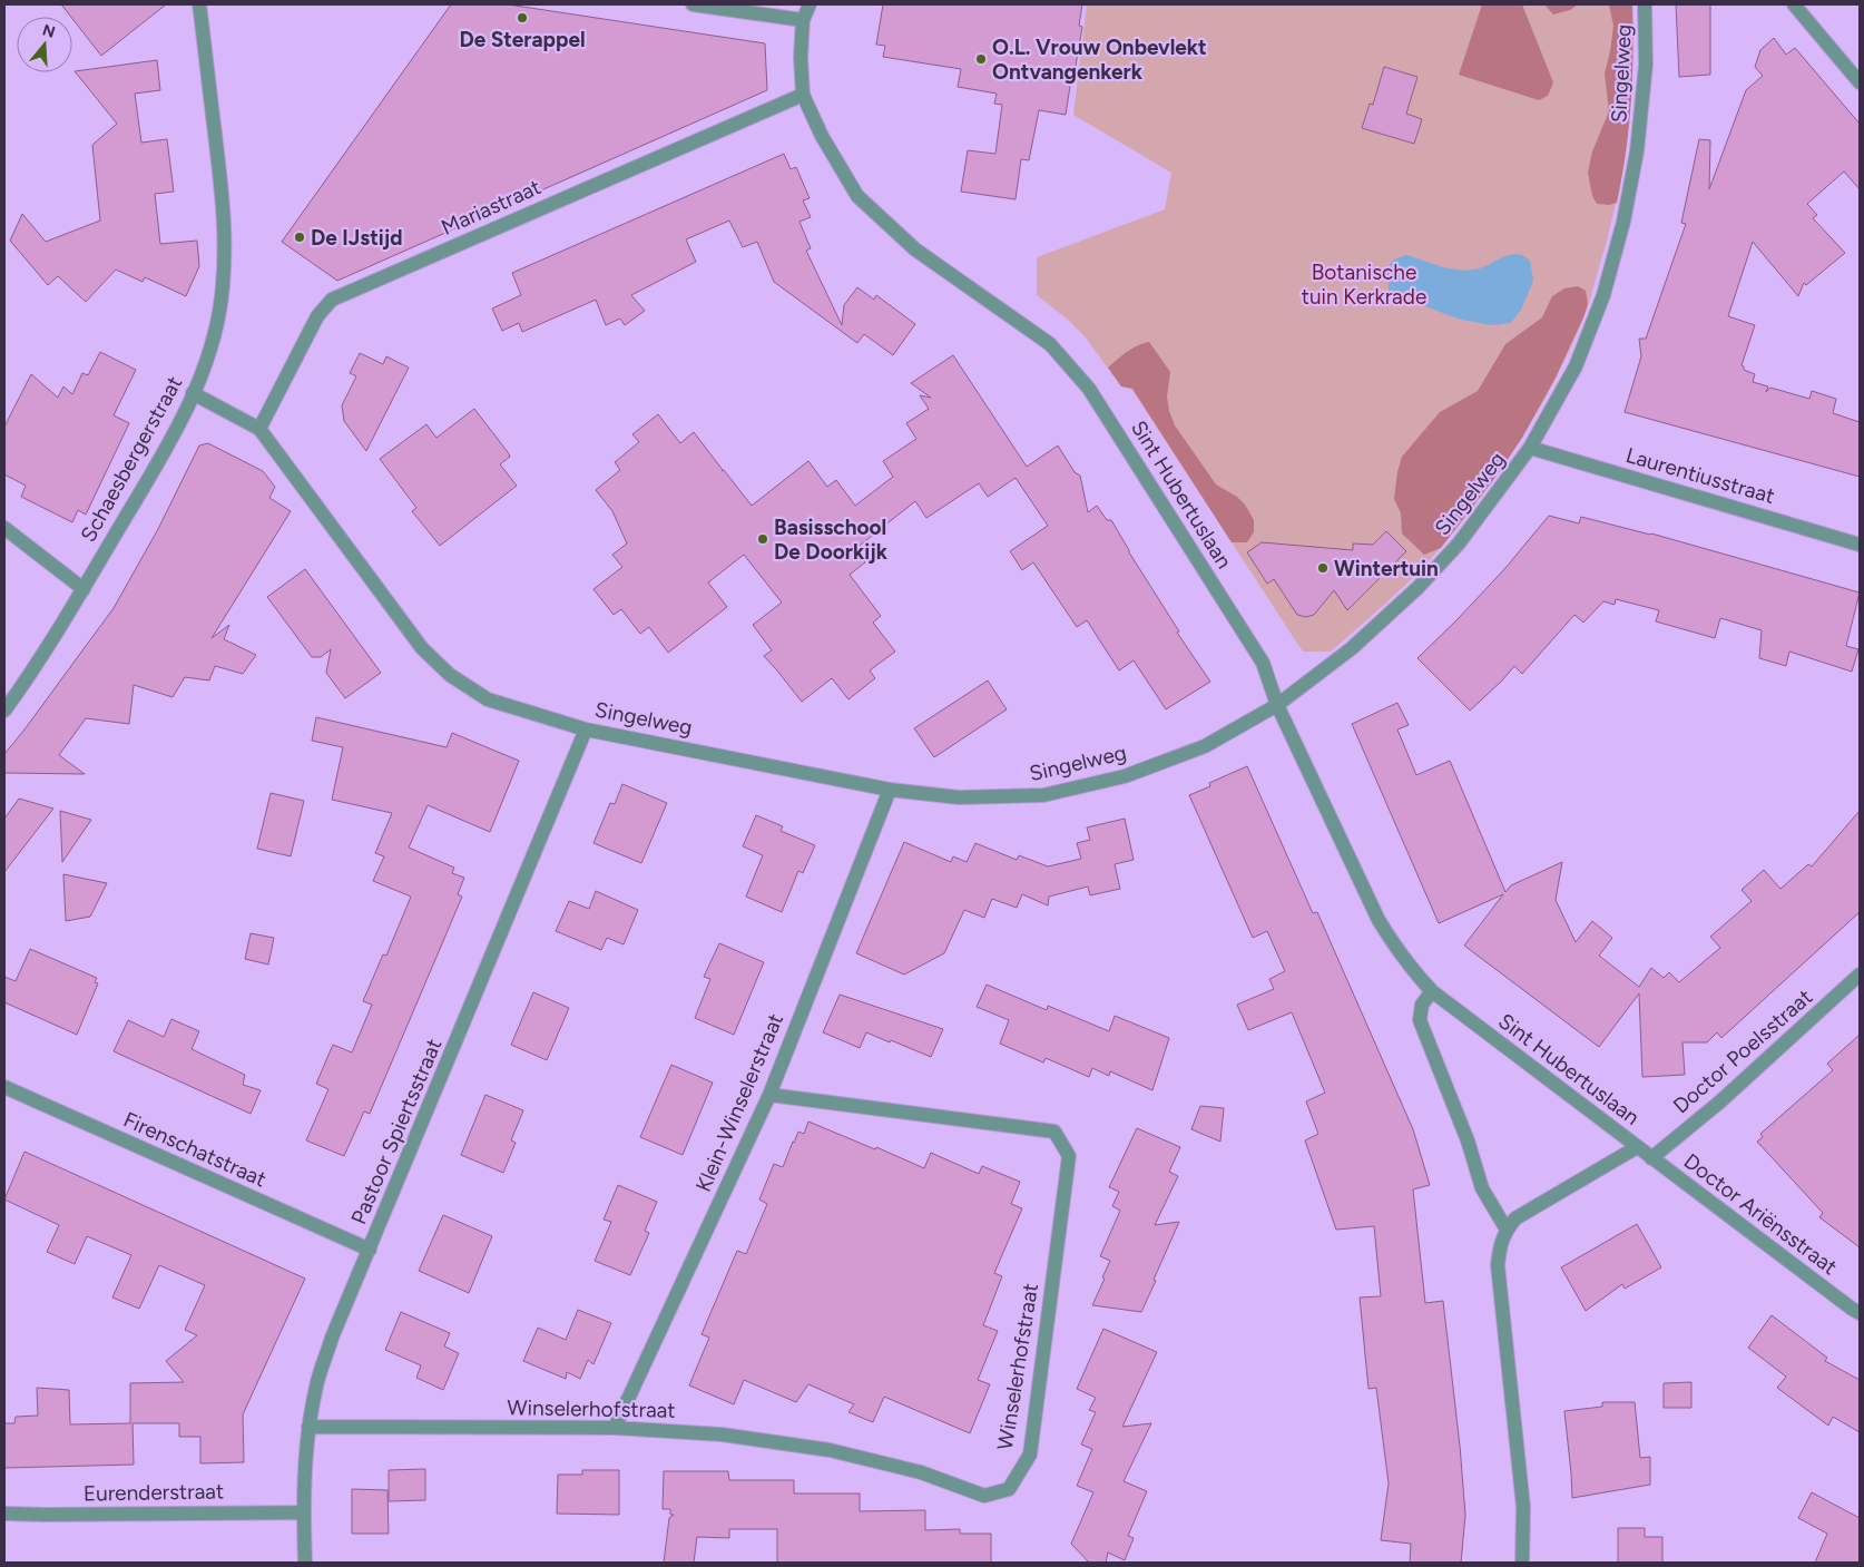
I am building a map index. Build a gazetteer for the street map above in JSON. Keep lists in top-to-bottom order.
{
  "streets": {
    "street": [
      "Singelweg",
      "Mariastraat",
      "Schaesbergerstraat",
      "Laurentiusstraat",
      "Sint Hubertuslaan",
      "Doctor Poelsstraat",
      "Klein-Winselerstraat",
      "Pastoor Spiertsstraat",
      "Firenschatstraat",
      "Doctor Ariënsstraat",
      "Winselerhofstraat",
      "Eurenderstraat"
    ]
  },
  "crossings": [
    ["Singelweg", "Mariastraat"],
    ["Singelweg", "Schaesbergerstraat"],
    ["Singelweg", "Laurentiusstraat"],
    ["Singelweg", "Sint Hubertuslaan"],
    ["Singelweg", "Klein-Winselerstraat"],
    ["Singelweg", "Pastoor Spiertsstraat"],
    ["Mariastraat", "Sint Hubertuslaan"],
    ["Sint Hubertuslaan", "Doctor Ariënsstraat"],
    ["Doctor Poelsstraat", "Doctor Ariënsstraat"],
    ["Klein-Winselerstraat", "Winselerhofstraat"],
    ["Pastoor Spiertsstraat", "Firenschatstraat"],
    ["Pastoor Spiertsstraat", "Winselerhofstraat"],
    ["Pastoor Spiertsstraat", "Eurenderstraat"]
  ],
  "parks": ["Botanische tuin Kerkrade"],
  "places": [
    "De Sterappel",
    "O.L. Vrouw Onbevlekt Ontvangenkerk",
    "De IJstijd",
    "Basisschool De Doorkijk",
    "Wintertuin"
  ],
  "north": "top"
}
